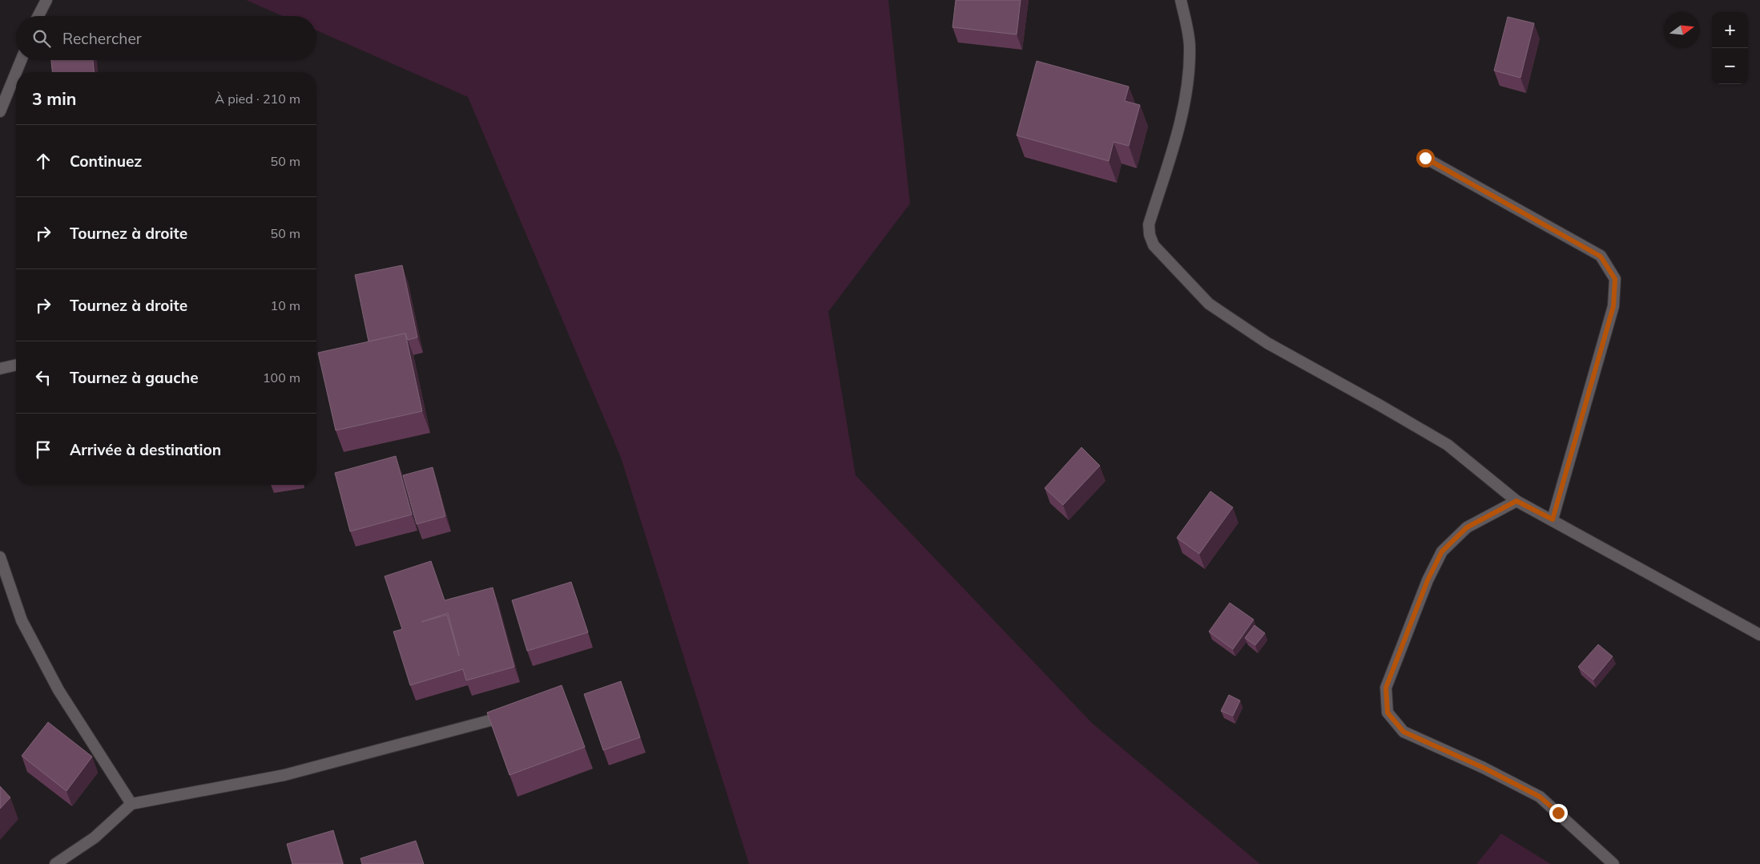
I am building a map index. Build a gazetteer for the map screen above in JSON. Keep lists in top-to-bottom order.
{
  "north": "right",
  "page": {
    "map_buttons": ["+", "−"],
    "search": "Rechercher",
    "heading": ["3 min", "À pied · 210 m"],
    "list": [
      ["Continuez", "50 m"],
      ["Tournez à droite", "50 m"],
      ["Tournez à droite", "10 m"],
      ["Tournez à gauche", "100 m"],
      "Arrivée à destination"
    ]
  }
}
